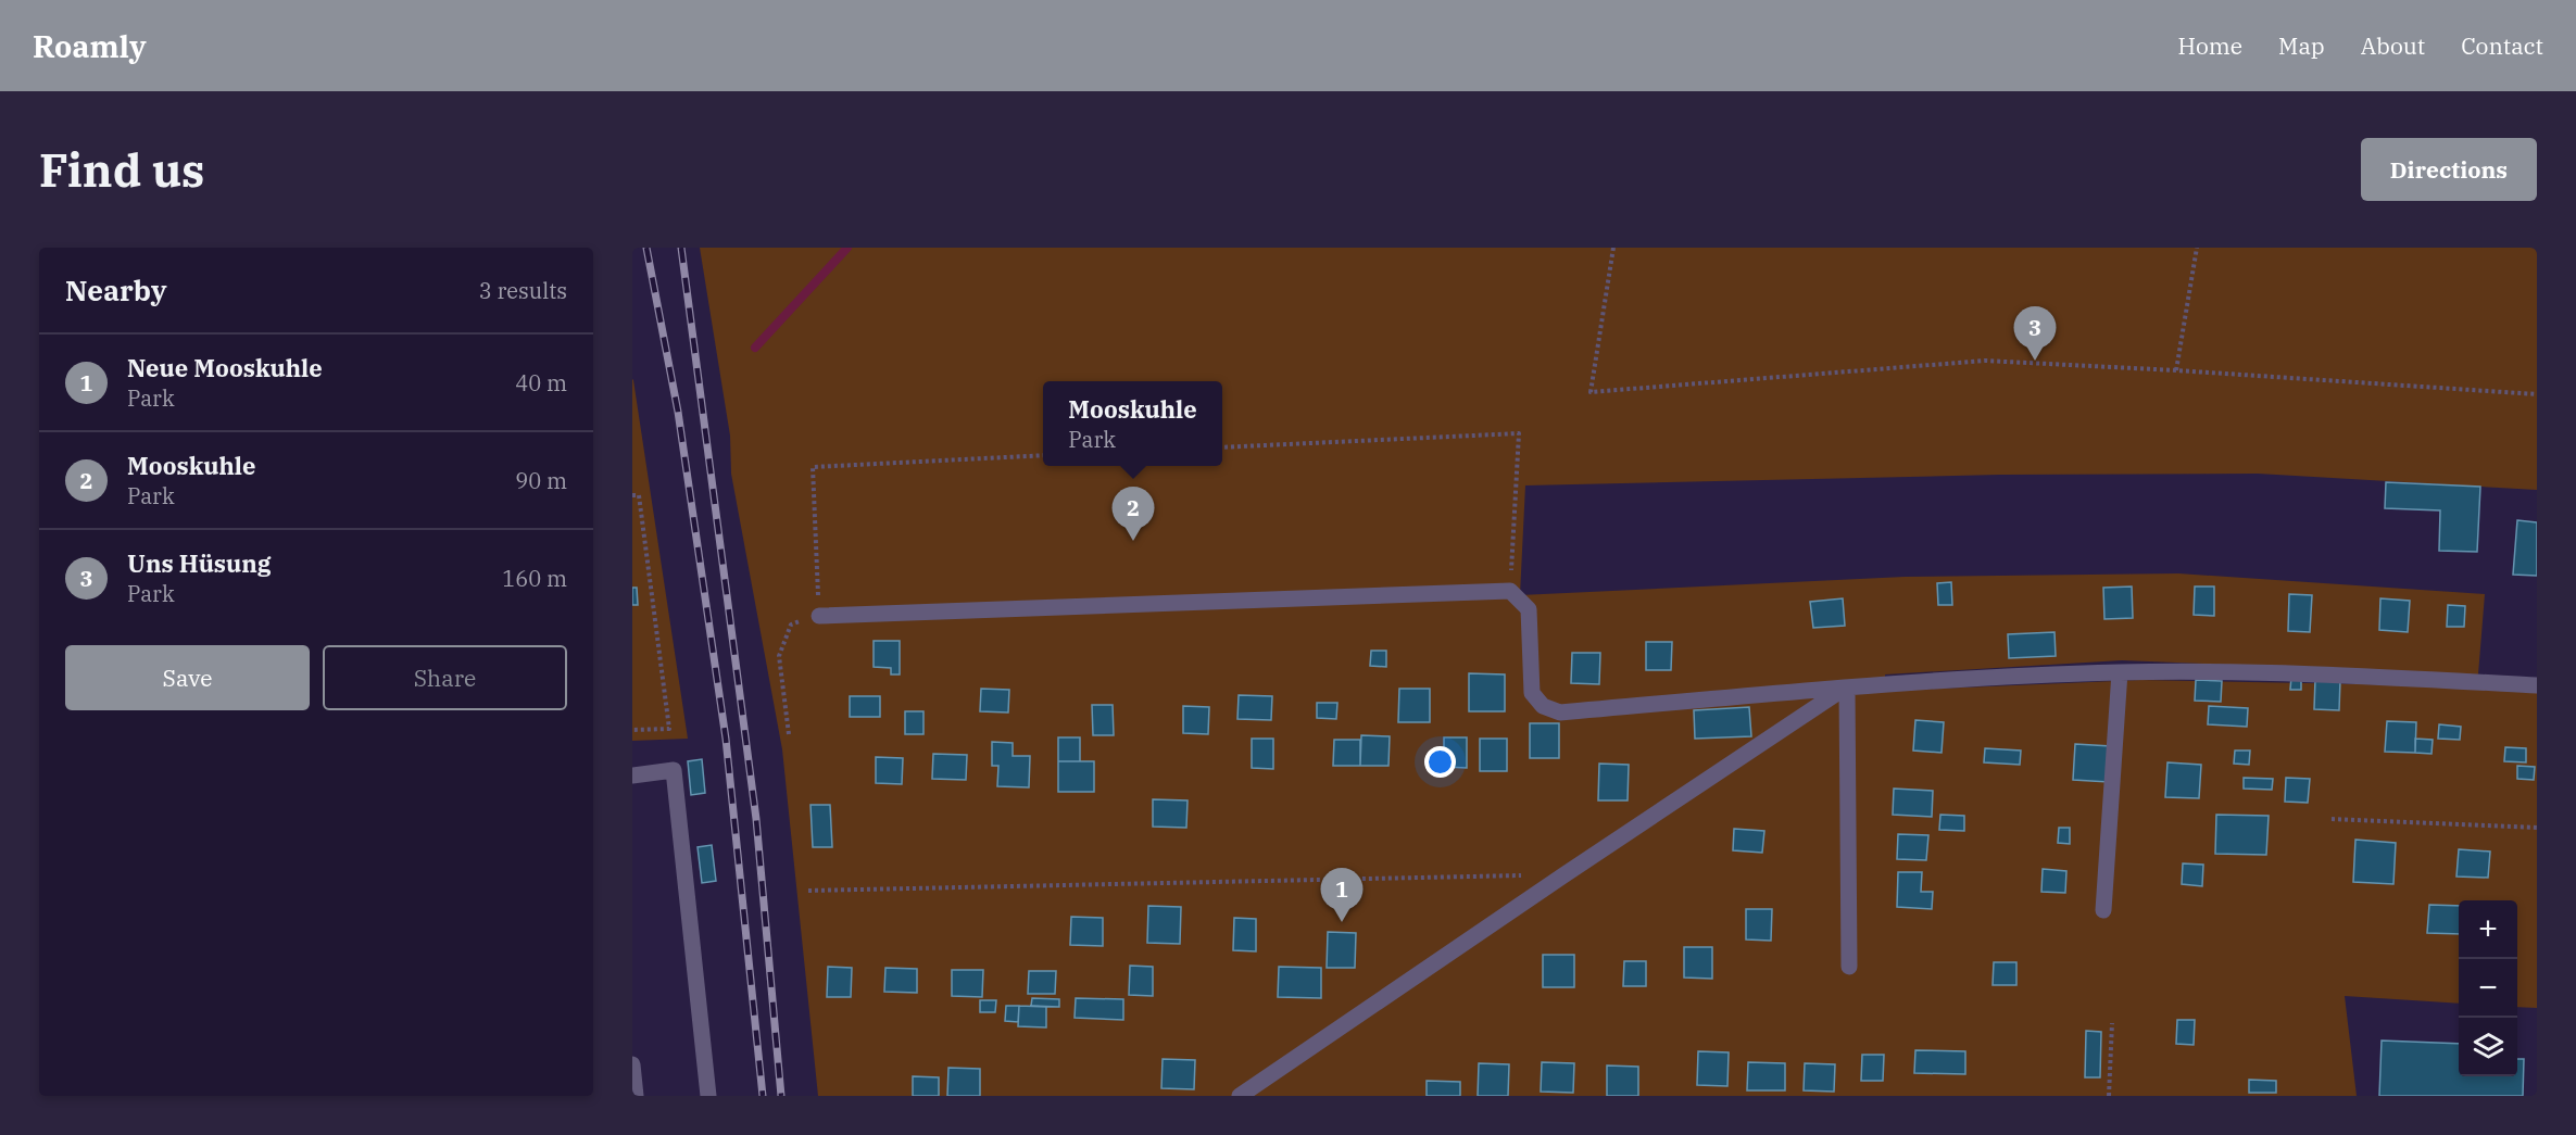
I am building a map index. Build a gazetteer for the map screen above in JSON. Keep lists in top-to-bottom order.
{
  "page": {
    "header": "Roamly",
    "nav": [
      "Home",
      "Map",
      "About",
      "Contact"
    ],
    "buttons": [
      "Directions",
      ["Save", "Share"]
    ],
    "title": "Find us",
    "heading": ["Nearby", "3 results"],
    "pins": ["3", "2", "1"],
    "list": [
      {
        "mark": "1",
        "name": "Neue Mooskuhle",
        "note": "Park",
        "value": "40 m"
      },
      {
        "mark": "2",
        "name": "Mooskuhle",
        "note": "Park",
        "value": "90 m"
      },
      {
        "mark": "3",
        "name": "Uns Hüsung",
        "note": "Park",
        "value": "160 m"
      }
    ],
    "popup": ["Mooskuhle", "Park"],
    "map_buttons": ["+", "−"]
  }
}
